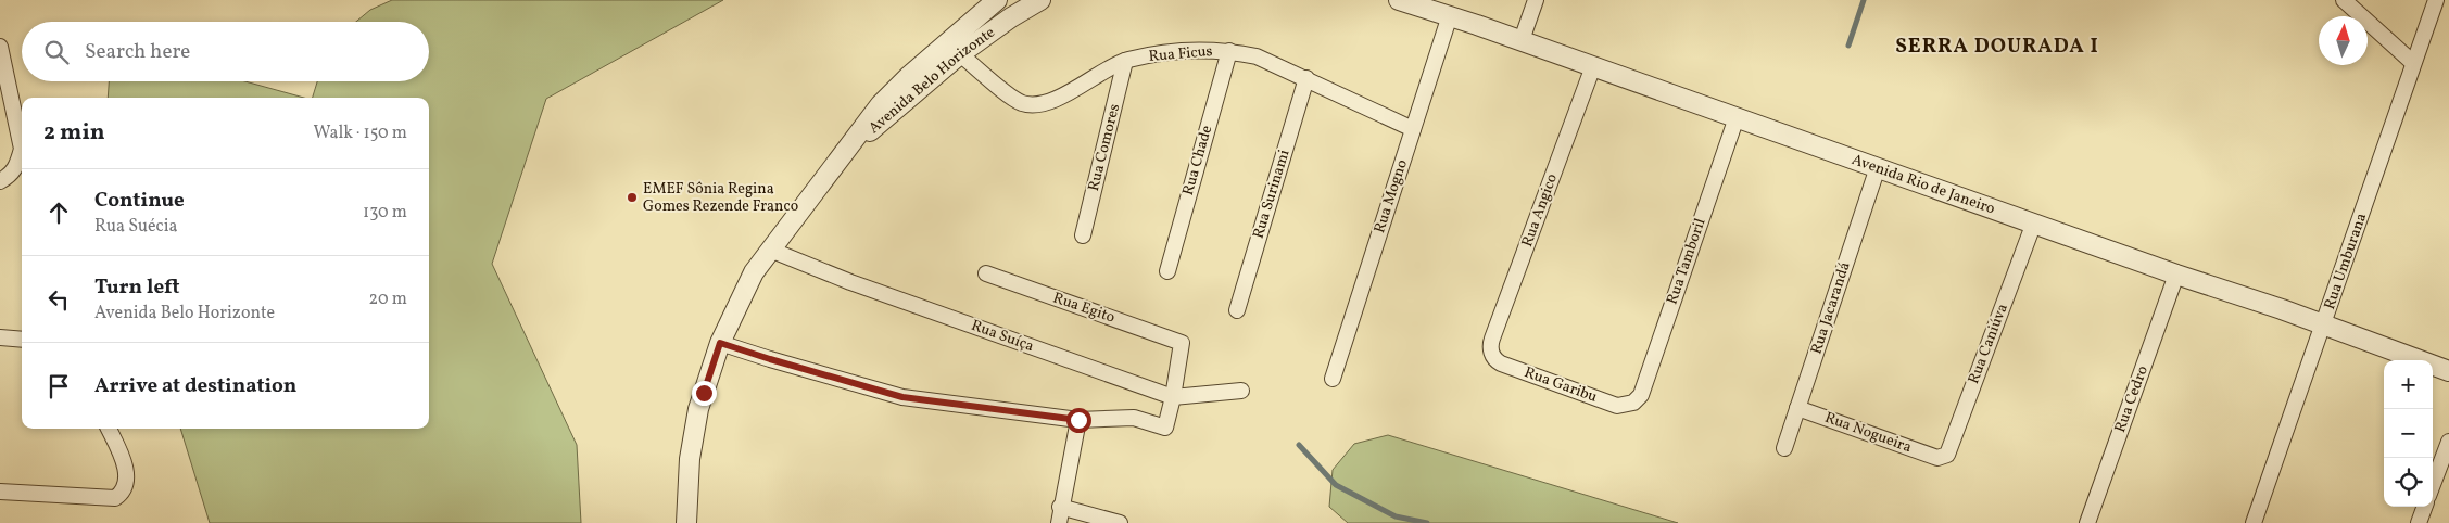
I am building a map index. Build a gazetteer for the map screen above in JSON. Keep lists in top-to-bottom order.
{
  "streets": {
    "street": [
      "Rua Ficus",
      "Avenida Belo Horizonte",
      "Rua Comores",
      "Rua Chade",
      "Avenida Rio de Janeiro",
      "Rua Surinami",
      "Rua Mogno",
      "Rua Angico",
      "Rua Tamboril",
      "Rua Umburana",
      "Rua Egito",
      "Rua Jacarandá",
      "Rua Suíça",
      "Rua Caniúva",
      "Rua Garibu",
      "Rua Cedro",
      "Rua Nogueira"
    ]
  },
  "crossings": [
    ["Rua Ficus", "Avenida Belo Horizonte"],
    ["Rua Ficus", "Rua Comores"],
    ["Rua Ficus", "Rua Chade"],
    ["Rua Ficus", "Rua Surinami"],
    ["Rua Ficus", "Rua Mogno"],
    ["Avenida Belo Horizonte", "Rua Suíça"],
    ["Avenida Rio de Janeiro", "Rua Mogno"],
    ["Avenida Rio de Janeiro", "Rua Angico"],
    ["Avenida Rio de Janeiro", "Rua Tamboril"],
    ["Avenida Rio de Janeiro", "Rua Umburana"],
    ["Avenida Rio de Janeiro", "Rua Jacarandá"],
    ["Avenida Rio de Janeiro", "Rua Caniúva"],
    ["Avenida Rio de Janeiro", "Rua Cedro"],
    ["Rua Angico", "Rua Garibu"],
    ["Rua Tamboril", "Rua Garibu"],
    ["Rua Egito", "Rua Suíça"],
    ["Rua Jacarandá", "Rua Nogueira"],
    ["Rua Caniúva", "Rua Nogueira"]
  ],
  "districts": ["SERRA DOURADA I"],
  "places": ["EMEF Sônia Regina Gomes Rezende Franco"],
  "north": "top",
  "page": {
    "search": "Search here",
    "heading": ["2 min", "Walk · 150 m"],
    "list": [
      ["Continue", "Rua Suécia", "130 m"],
      ["Turn left", "Avenida Belo Horizonte", "20 m"],
      "Arrive at destination"
    ],
    "map_buttons": ["+", "−"]
  }
}
